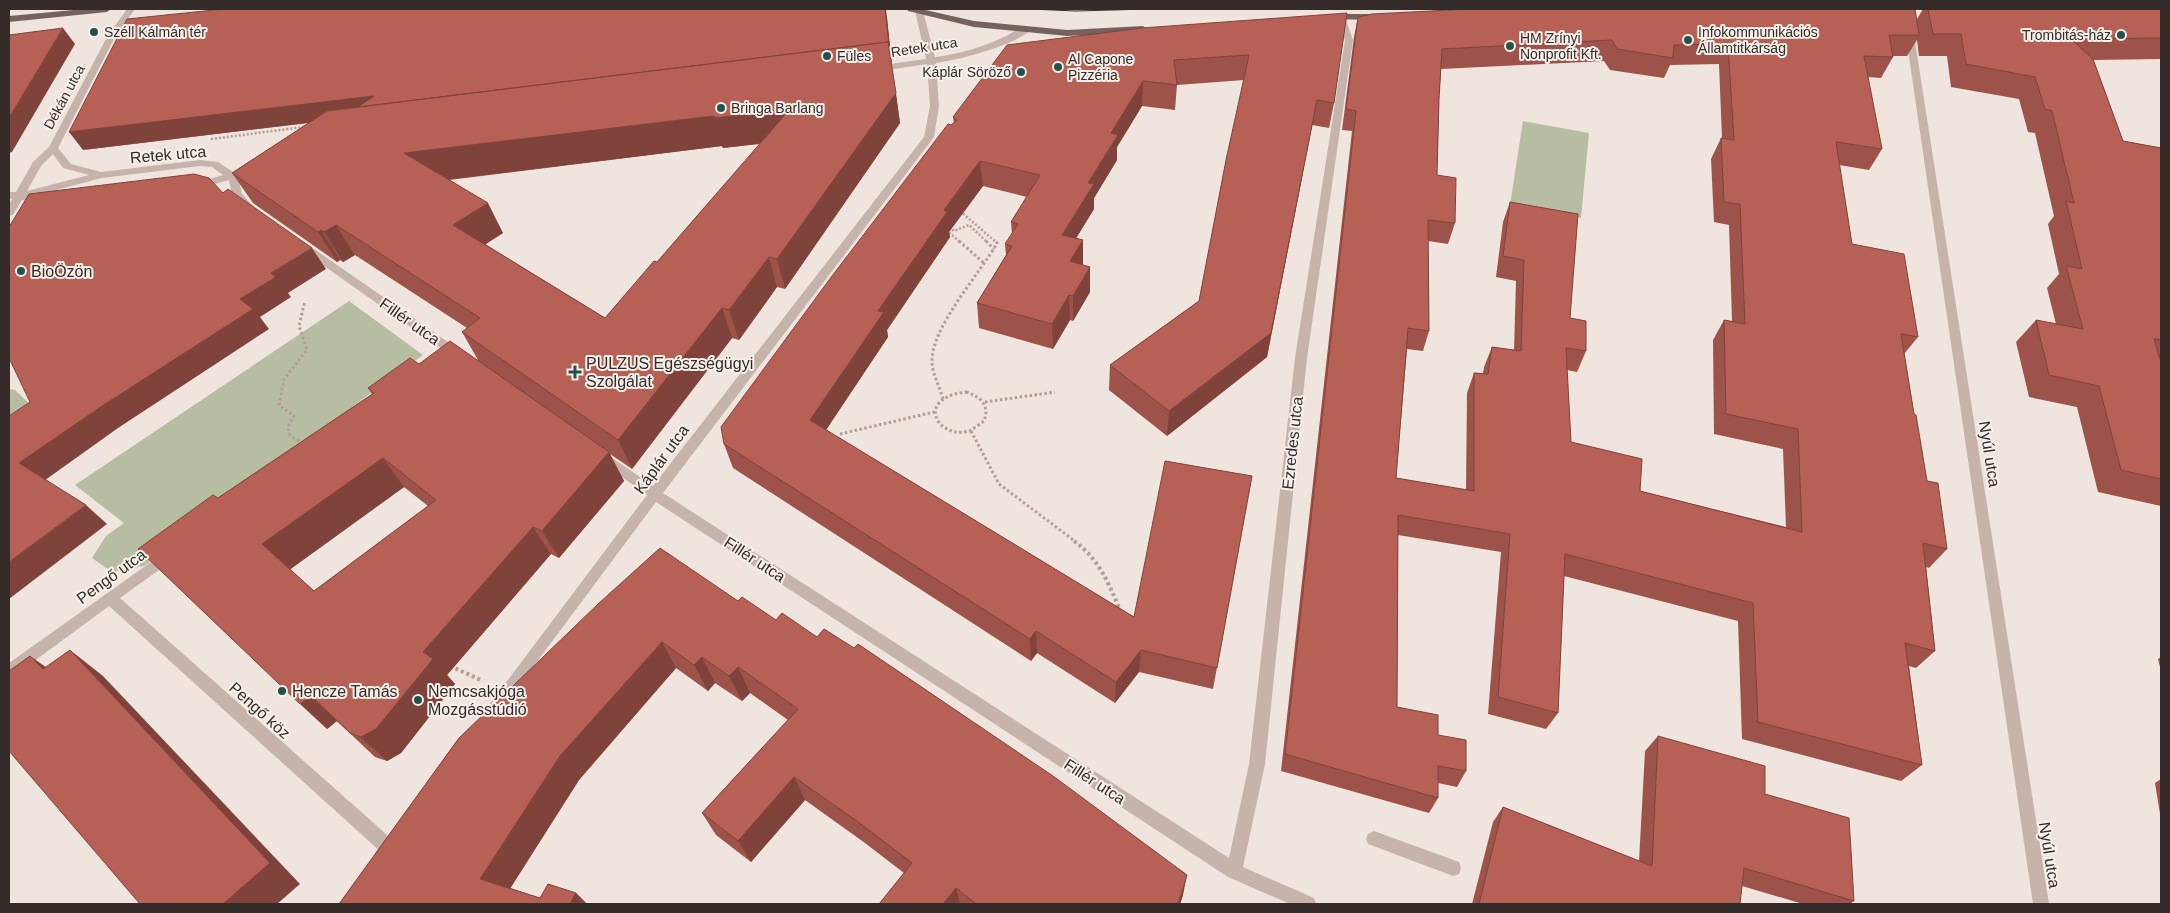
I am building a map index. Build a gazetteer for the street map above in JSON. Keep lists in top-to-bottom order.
{
  "streets": {
    "street": [
      "Retek utca",
      "Dékán utca",
      "Fillér utca",
      "Ezredes utca",
      "Nyúl utca",
      "Káplár utca",
      "Pengő utca",
      "Pengő köz"
    ]
  },
  "crossings": [
    ["Retek utca", "Dékán utca"],
    ["Retek utca", "Káplár utca"],
    ["Fillér utca", "Ezredes utca"],
    ["Fillér utca", "Káplár utca"],
    ["Pengő utca", "Pengő köz"]
  ],
  "places": {
    "other": [
      "Széll Kálmán tér",
      "Trombitás-ház",
      "Infokommunikációs Államtitkárság",
      "HM Zrínyi Nonprofit Kft.",
      "Füles",
      "Al Capone Pizzéria",
      "Káplár Söröző",
      "Bringa Barlang",
      "BioÖzön",
      "Hencze Tamás",
      "Nemcsakjóga Mozgásstúdió"
    ],
    "health": ["PULZUS Egészségügyi Szolgálat"]
  }
}
